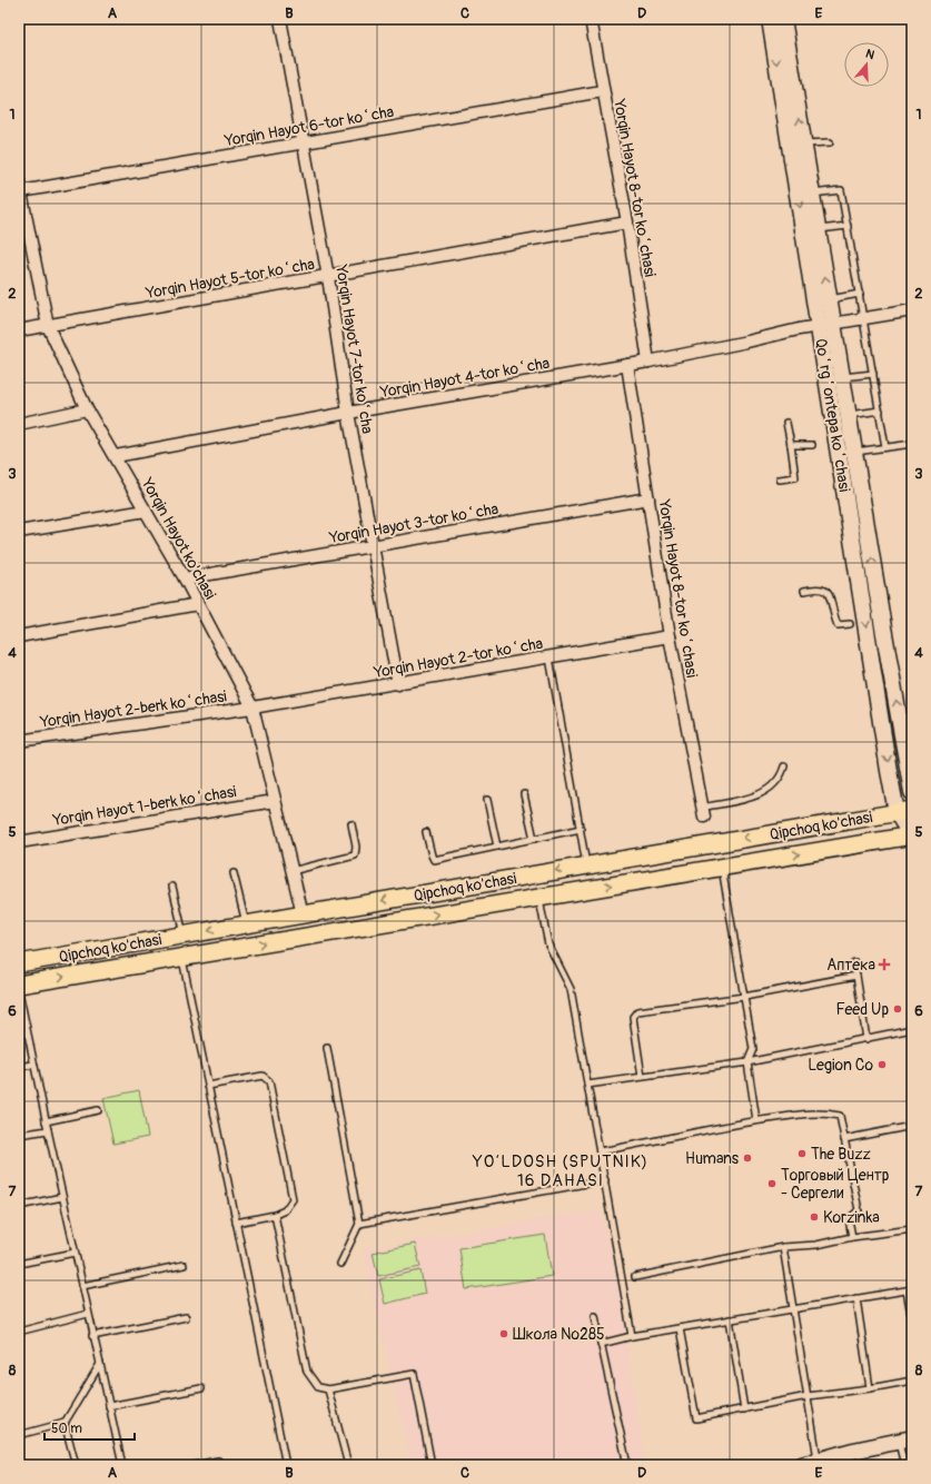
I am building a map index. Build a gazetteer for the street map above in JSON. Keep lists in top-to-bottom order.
{
  "streets": {
    "main road": ["Qoʻrgʻontepa koʻchasi", "Qipchoq ko'chasi"],
    "street": [
      "Yorqin Hayot 6-tor koʻcha",
      "Yorqin Hayot 8-tor koʻchasi",
      "Yorqin Hayot 5-tor koʻcha",
      "Yorqin Hayot 7-tor koʻcha",
      "Yorqin Hayot 4-tor koʻcha",
      "Yorqin Hayot 3-tor koʻcha",
      "Yorqin Hayot ko'chasi",
      "Yorqin Hayot 2-tor koʻcha",
      "Yorqin Hayot 2-berk koʻchasi",
      "Yorqin Hayot 1-berk koʻchasi"
    ]
  },
  "crossings": [
    ["Yorqin Hayot 6-tor koʻcha", "Yorqin Hayot 8-tor koʻchasi"],
    ["Yorqin Hayot 6-tor koʻcha", "Yorqin Hayot 7-tor koʻcha"],
    ["Yorqin Hayot 6-tor koʻcha", "Yorqin Hayot ko'chasi"],
    ["Yorqin Hayot 8-tor koʻchasi", "Yorqin Hayot 5-tor koʻcha"],
    ["Yorqin Hayot 8-tor koʻchasi", "Yorqin Hayot 4-tor koʻcha"],
    ["Yorqin Hayot 8-tor koʻchasi", "Yorqin Hayot 3-tor koʻcha"],
    ["Yorqin Hayot 8-tor koʻchasi", "Yorqin Hayot 2-tor koʻcha"],
    ["Yorqin Hayot 5-tor koʻcha", "Yorqin Hayot 7-tor koʻcha"],
    ["Yorqin Hayot 5-tor koʻcha", "Yorqin Hayot ko'chasi"],
    ["Yorqin Hayot 7-tor koʻcha", "Yorqin Hayot 4-tor koʻcha"],
    ["Yorqin Hayot 7-tor koʻcha", "Yorqin Hayot 3-tor koʻcha"],
    ["Yorqin Hayot 7-tor koʻcha", "Yorqin Hayot 2-tor koʻcha"],
    ["Yorqin Hayot 4-tor koʻcha", "Qoʻrgʻontepa koʻchasi"],
    ["Yorqin Hayot 4-tor koʻcha", "Yorqin Hayot ko'chasi"],
    ["Qoʻrgʻontepa koʻchasi", "Qipchoq ko'chasi"],
    ["Yorqin Hayot 3-tor koʻcha", "Yorqin Hayot ko'chasi"],
    ["Yorqin Hayot ko'chasi", "Yorqin Hayot 2-tor koʻcha"],
    ["Yorqin Hayot ko'chasi", "Yorqin Hayot 2-berk koʻchasi"],
    ["Yorqin Hayot ko'chasi", "Yorqin Hayot 1-berk koʻchasi"],
    ["Yorqin Hayot ko'chasi", "Qipchoq ko'chasi"],
    ["Yorqin Hayot 2-tor koʻcha", "Yorqin Hayot 2-berk koʻchasi"]
  ],
  "districts": ["YO‘LDOSH (SPUTNIK) 16 DAHASI"],
  "places": {
    "health": ["Аптека"],
    "other": [
      "Feed Up",
      "Legion Co",
      "The Buzz",
      "Humans",
      "Торговый Центр - Сергели",
      "Korzinka",
      "Школа №285"
    ]
  },
  "scale_bar": "50 m",
  "north": "top",
  "grid": {
    "columns": [
      "A",
      "B",
      "C",
      "D",
      "E"
    ],
    "rows": [
      "1",
      "2",
      "3",
      "4",
      "5",
      "6",
      "7",
      "8"
    ]
  }
}
